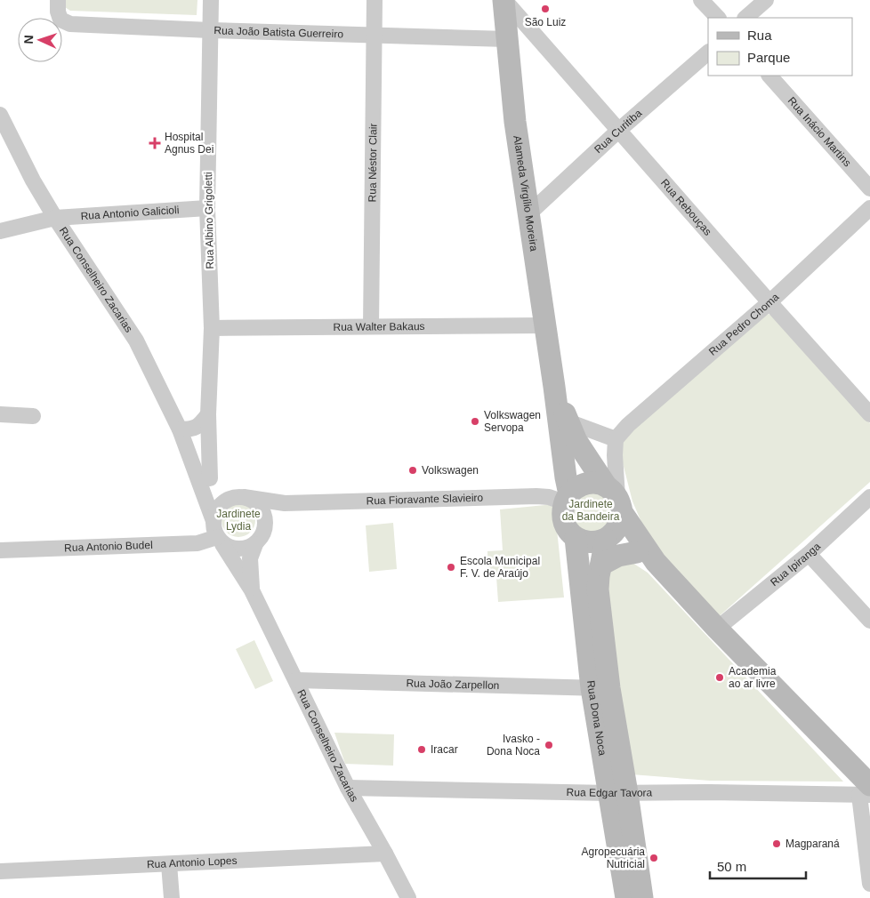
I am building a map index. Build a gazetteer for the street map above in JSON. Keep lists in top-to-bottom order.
{
  "streets": {
    "main road": ["Alameda Virgílio Moreira", "Rua Dona Noca"],
    "street": [
      "Rua João Batista Guerreiro",
      "Rua Curitiba",
      "Rua Inácio Martins",
      "Rua Néstor Clair",
      "Rua Rebouças",
      "Rua Antonio Galicioli",
      "Rua Albino Grigoletti",
      "Rua Conselheiro Zacarias",
      "Rua Pedro Choma",
      "Rua Walter Bakaus",
      "Rua Fioravante Slavieiro",
      "Rua Antonio Budel",
      "Rua Ipiranga",
      "Rua João Zarpellon",
      "Rua Edgar Tavora",
      "Rua Antonio Lopes"
    ]
  },
  "crossings": [
    ["Rua João Batista Guerreiro", "Rua Néstor Clair"],
    ["Rua João Batista Guerreiro", "Alameda Virgílio Moreira"],
    ["Rua João Batista Guerreiro", "Rua Albino Grigoletti"],
    ["Rua Curitiba", "Alameda Virgílio Moreira"],
    ["Rua Curitiba", "Rua Rebouças"],
    ["Rua Néstor Clair", "Rua Walter Bakaus"],
    ["Alameda Virgílio Moreira", "Rua Rebouças"],
    ["Alameda Virgílio Moreira", "Rua Walter Bakaus"],
    ["Alameda Virgílio Moreira", "Rua Fioravante Slavieiro"],
    ["Alameda Virgílio Moreira", "Rua Dona Noca"],
    ["Rua Rebouças", "Rua Pedro Choma"],
    ["Rua Antonio Galicioli", "Rua Albino Grigoletti"],
    ["Rua Antonio Galicioli", "Rua Conselheiro Zacarias"],
    ["Rua Albino Grigoletti", "Rua Conselheiro Zacarias"],
    ["Rua Albino Grigoletti", "Rua Walter Bakaus"],
    ["Rua Conselheiro Zacarias", "Rua Fioravante Slavieiro"],
    ["Rua Conselheiro Zacarias", "Rua Antonio Budel"],
    ["Rua Conselheiro Zacarias", "Rua João Zarpellon"],
    ["Rua Conselheiro Zacarias", "Rua Edgar Tavora"],
    ["Rua Conselheiro Zacarias", "Rua Antonio Lopes"],
    ["Rua Fioravante Slavieiro", "Rua Antonio Budel"],
    ["Rua Fioravante Slavieiro", "Rua Dona Noca"],
    ["Rua João Zarpellon", "Rua Dona Noca"],
    ["Rua Dona Noca", "Rua Edgar Tavora"]
  ],
  "parks": ["Jardinete da Bandeira", "Jardinete Lydia"],
  "places": {
    "other": [
      "São Luiz",
      "Volkswagen Servopa",
      "Volkswagen",
      "Escola Municipal F. V. de Araújo",
      "Academia ao ar livre",
      "Ivasko - Dona Noca",
      "Iracar",
      "Magparaná",
      "Agropecuária Nutricial"
    ],
    "health": ["Hospital Agnus Dei"]
  },
  "legend": ["Rua", "Parque"],
  "scale_bar": "50 m",
  "north": "left"
}
